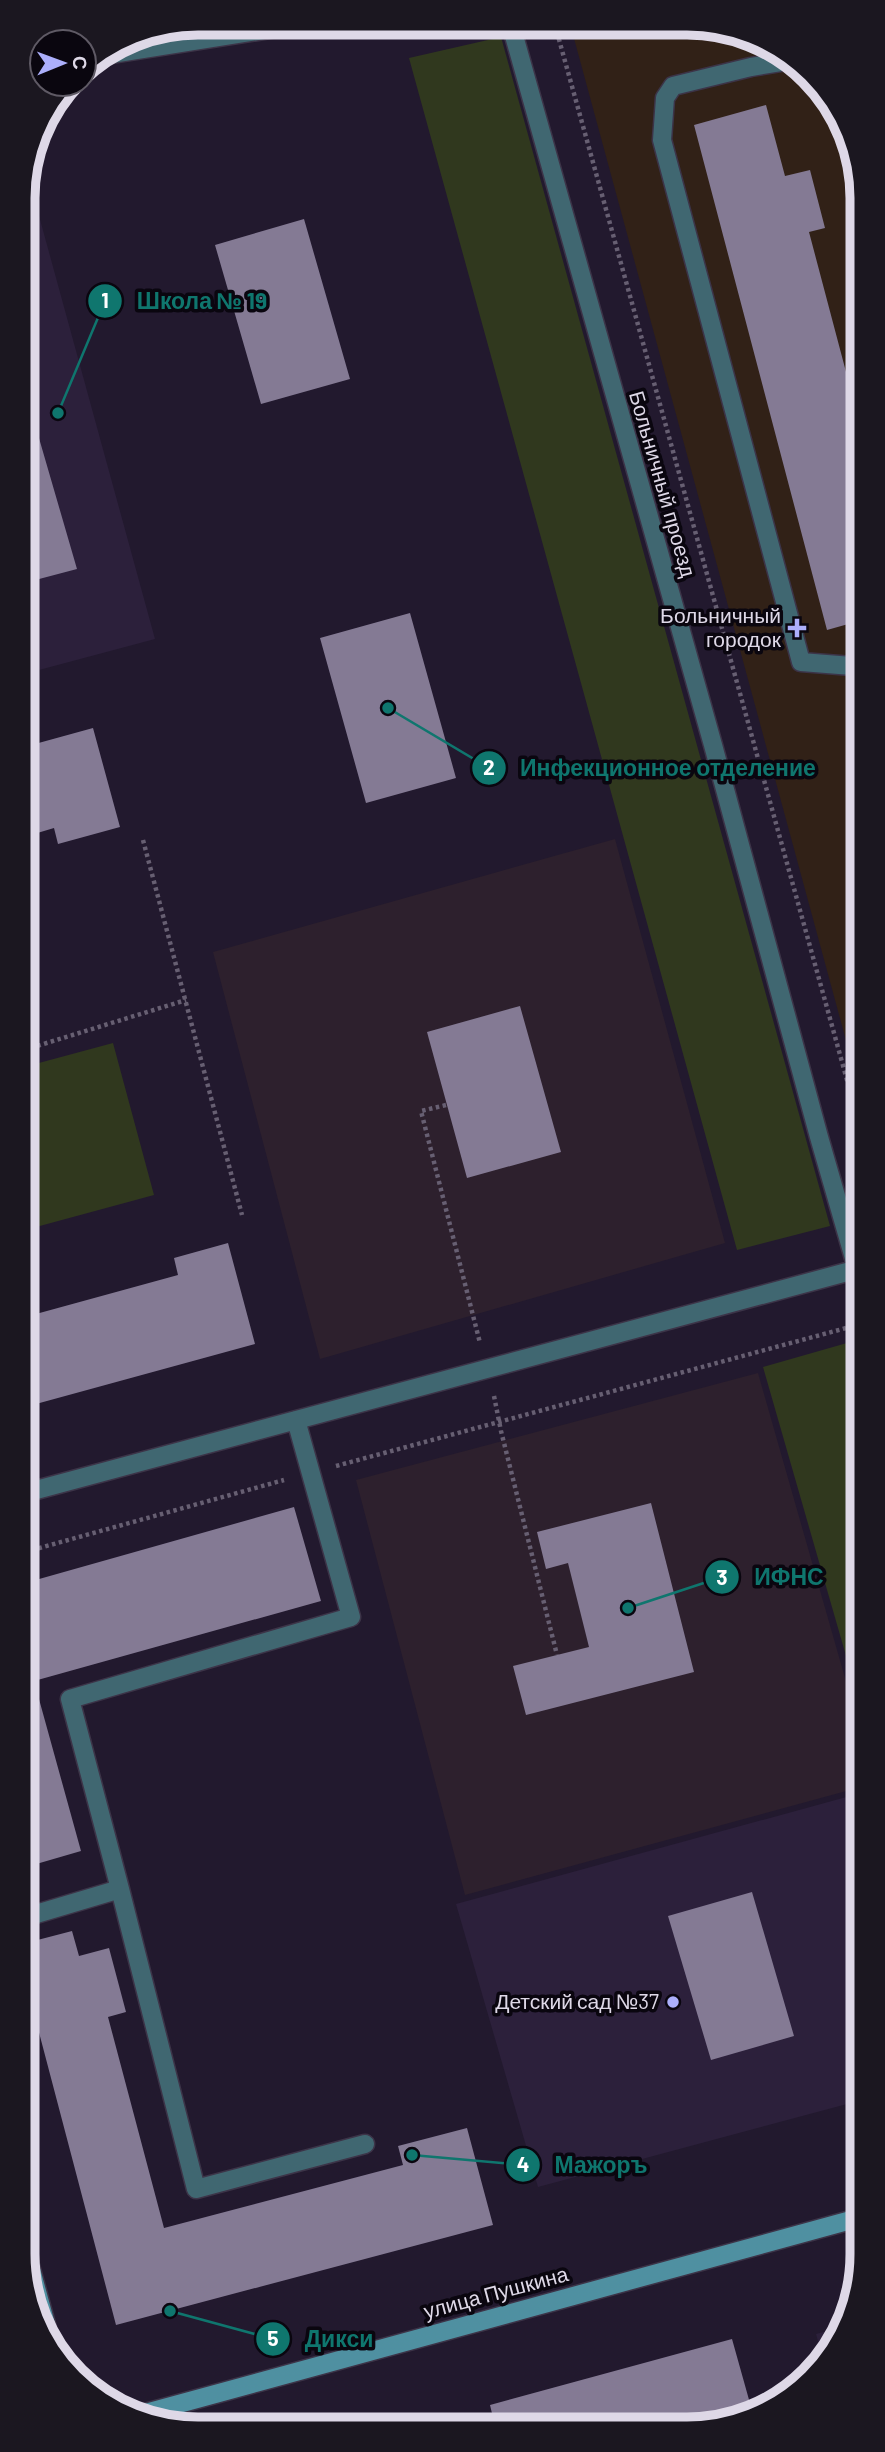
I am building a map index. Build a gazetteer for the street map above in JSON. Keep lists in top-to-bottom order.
{
  "streets": {
    "main road": ["улица Пушкина"],
    "street": ["Больничный проезд"]
  },
  "places": {
    "other": [
      "Школа № 19",
      "Инфекционное отделение",
      "ИФНС",
      "Детский сад №37",
      "Мажоръ",
      "Дикси"
    ],
    "health": ["Больничный городок"]
  },
  "north": "right"
}
